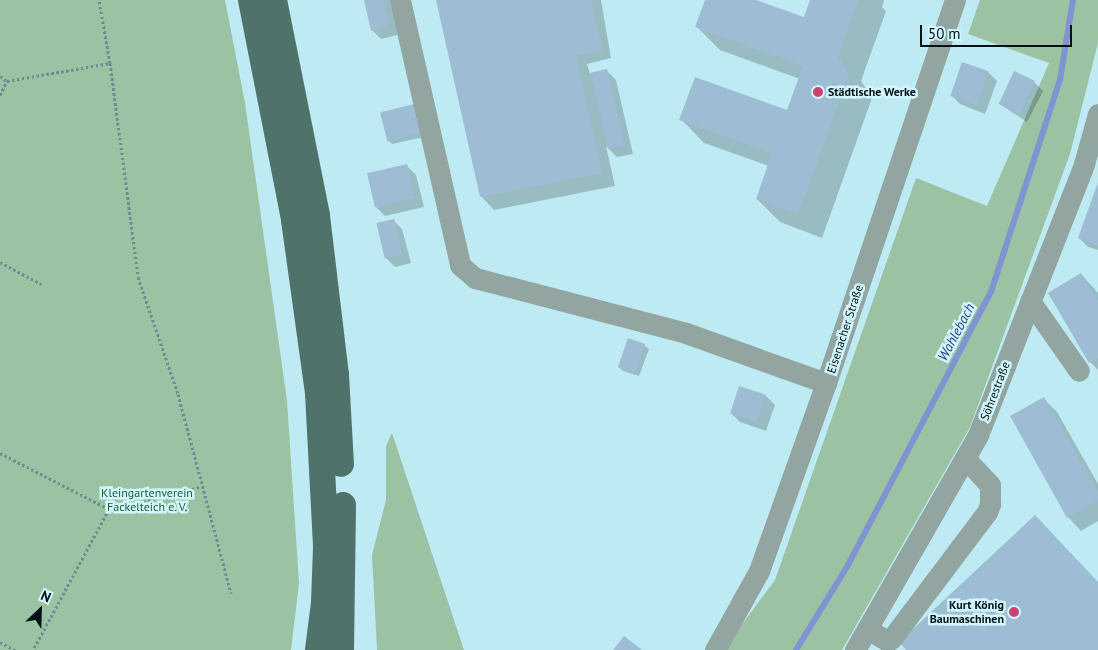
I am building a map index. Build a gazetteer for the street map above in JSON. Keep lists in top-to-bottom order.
{
  "streets": {
    "street": ["Eisenacher Straße", "Söhrestraße"]
  },
  "water": ["Wahlebach"],
  "parks": ["Kleingartenverein Fackelteich e. V."],
  "places": ["Städtische Werke", "Kurt König Baumaschinen"],
  "scale_bar": "50 m",
  "north": "top right"
}
